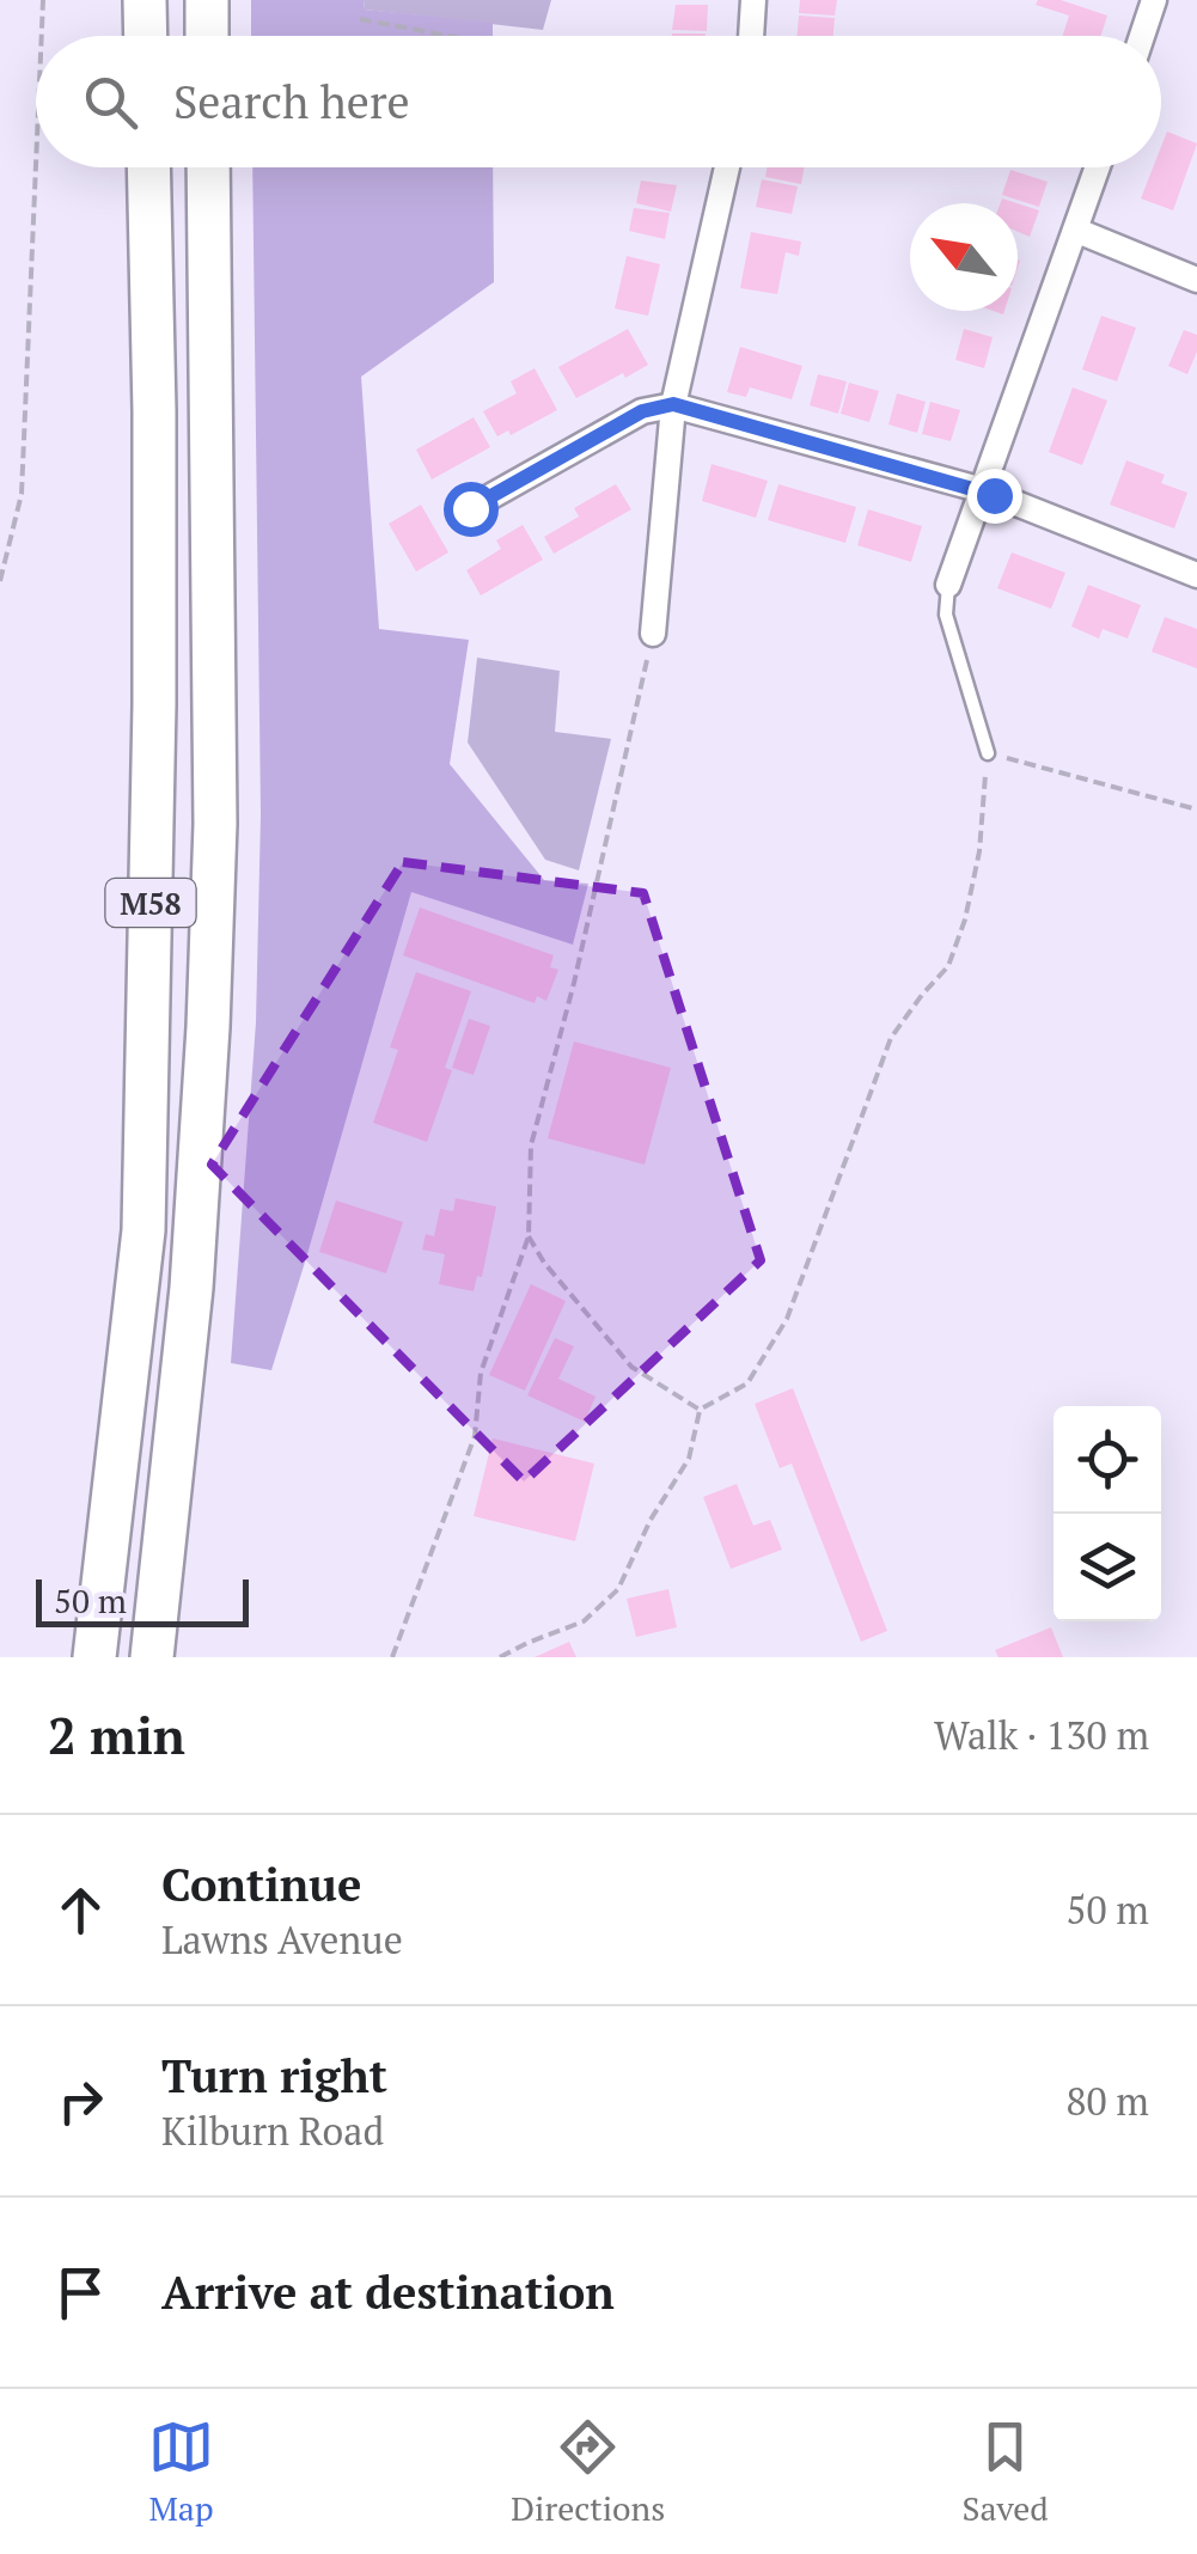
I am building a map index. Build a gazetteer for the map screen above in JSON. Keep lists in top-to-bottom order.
{
  "streets": {
    "highway": ["M58"]
  },
  "scale_bar": "50 m",
  "north": "top left",
  "page": {
    "search": "Search here",
    "scale": "50 m",
    "heading": ["2 min", "Walk · 130 m"],
    "list": [
      ["Continue", "Lawns Avenue", "50 m"],
      ["Turn right", "Kilburn Road", "80 m"],
      "Arrive at destination"
    ],
    "nav": ["Map", "Directions", "Saved"]
  }
}
